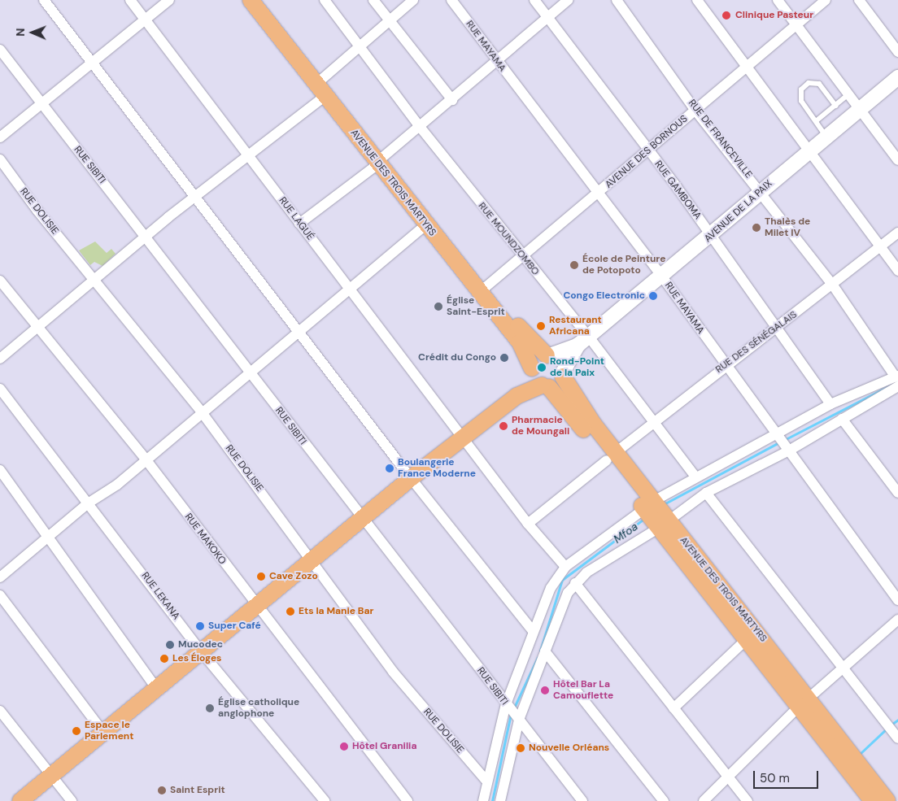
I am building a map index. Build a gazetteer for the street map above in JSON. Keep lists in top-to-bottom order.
{
  "streets": {
    "main road": ["AVENUE DES TROIS MARTYRS", "AVENUE DE LA PAIX"],
    "street": [
      "RUE MAYAMA",
      "RUE DE FRANCEVILLE",
      "AVENUE DES BORNOUS",
      "RUE SIBITI",
      "RUE GAMBOMA",
      "RUE DOLISIE",
      "RUE LAGUÉ",
      "RUE MOUNDZOMBO",
      "RUE DES SÉNÉGALAIS",
      "RUE MAKOKO",
      "RUE LEKANA"
    ]
  },
  "crossings": [
    ["RUE MAYAMA", "AVENUE DES BORNOUS"],
    ["RUE MAYAMA", "AVENUE DE LA PAIX"],
    ["RUE MAYAMA", "RUE DES SÉNÉGALAIS"],
    ["RUE DE FRANCEVILLE", "AVENUE DES BORNOUS"],
    ["RUE DE FRANCEVILLE", "AVENUE DE LA PAIX"],
    ["RUE DE FRANCEVILLE", "RUE DES SÉNÉGALAIS"],
    ["AVENUE DES BORNOUS", "AVENUE DES TROIS MARTYRS"],
    ["AVENUE DES BORNOUS", "RUE GAMBOMA"],
    ["AVENUE DES BORNOUS", "RUE MOUNDZOMBO"],
    ["AVENUE DES TROIS MARTYRS", "AVENUE DE LA PAIX"],
    ["AVENUE DES TROIS MARTYRS", "RUE DES SÉNÉGALAIS"],
    ["RUE GAMBOMA", "AVENUE DE LA PAIX"],
    ["RUE GAMBOMA", "RUE DES SÉNÉGALAIS"],
    ["AVENUE DE LA PAIX", "RUE MOUNDZOMBO"],
    ["RUE LAGUÉ", "RUE DES SÉNÉGALAIS"],
    ["RUE MOUNDZOMBO", "RUE DES SÉNÉGALAIS"]
  ],
  "water": ["Mfoa"],
  "places": [
    "Clinique Pasteur",
    "Thalès de Milet IV",
    "École de Peinture de Potopoto",
    "Congo Electronic",
    "Église Saint-Esprit",
    "Restaurant Africana",
    "Crédit du Congo",
    "Rond-Point de la Paix",
    "Pharmacie de Moungali",
    "Boulangerie France Moderne",
    "Cave Zozo",
    "Ets la Manie Bar",
    "Super Café",
    "Mucodec",
    "Les Éloges",
    "Hôtel Bar La Camouflette",
    "Église catholique anglophone",
    "Espace le Parlement",
    "Hôtel Granilia",
    "Nouvelle Orléans",
    "Saint Esprit"
  ],
  "scale_bar": "50 m",
  "north": "left"
}
